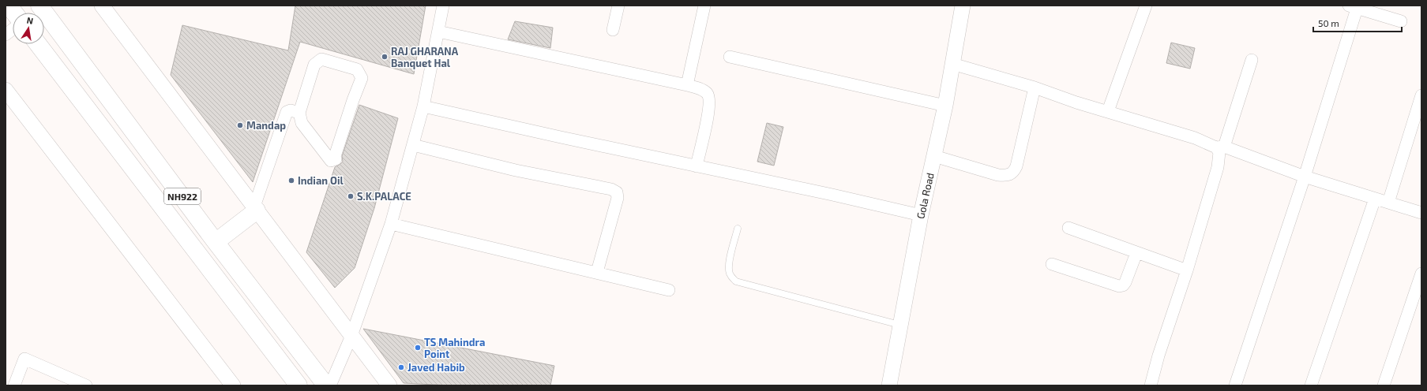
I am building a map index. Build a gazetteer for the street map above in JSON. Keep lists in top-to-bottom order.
{
  "streets": {
    "highway": ["NH922"],
    "street": ["Gola Road"]
  },
  "places": [
    "RAJ GHARANA Banquet Hal",
    "Mandap",
    "Indian Oil",
    "S.K.PALACE",
    "TS Mahindra Point",
    "Javed Habib"
  ],
  "scale_bar": "50 m",
  "north": "top"
}
